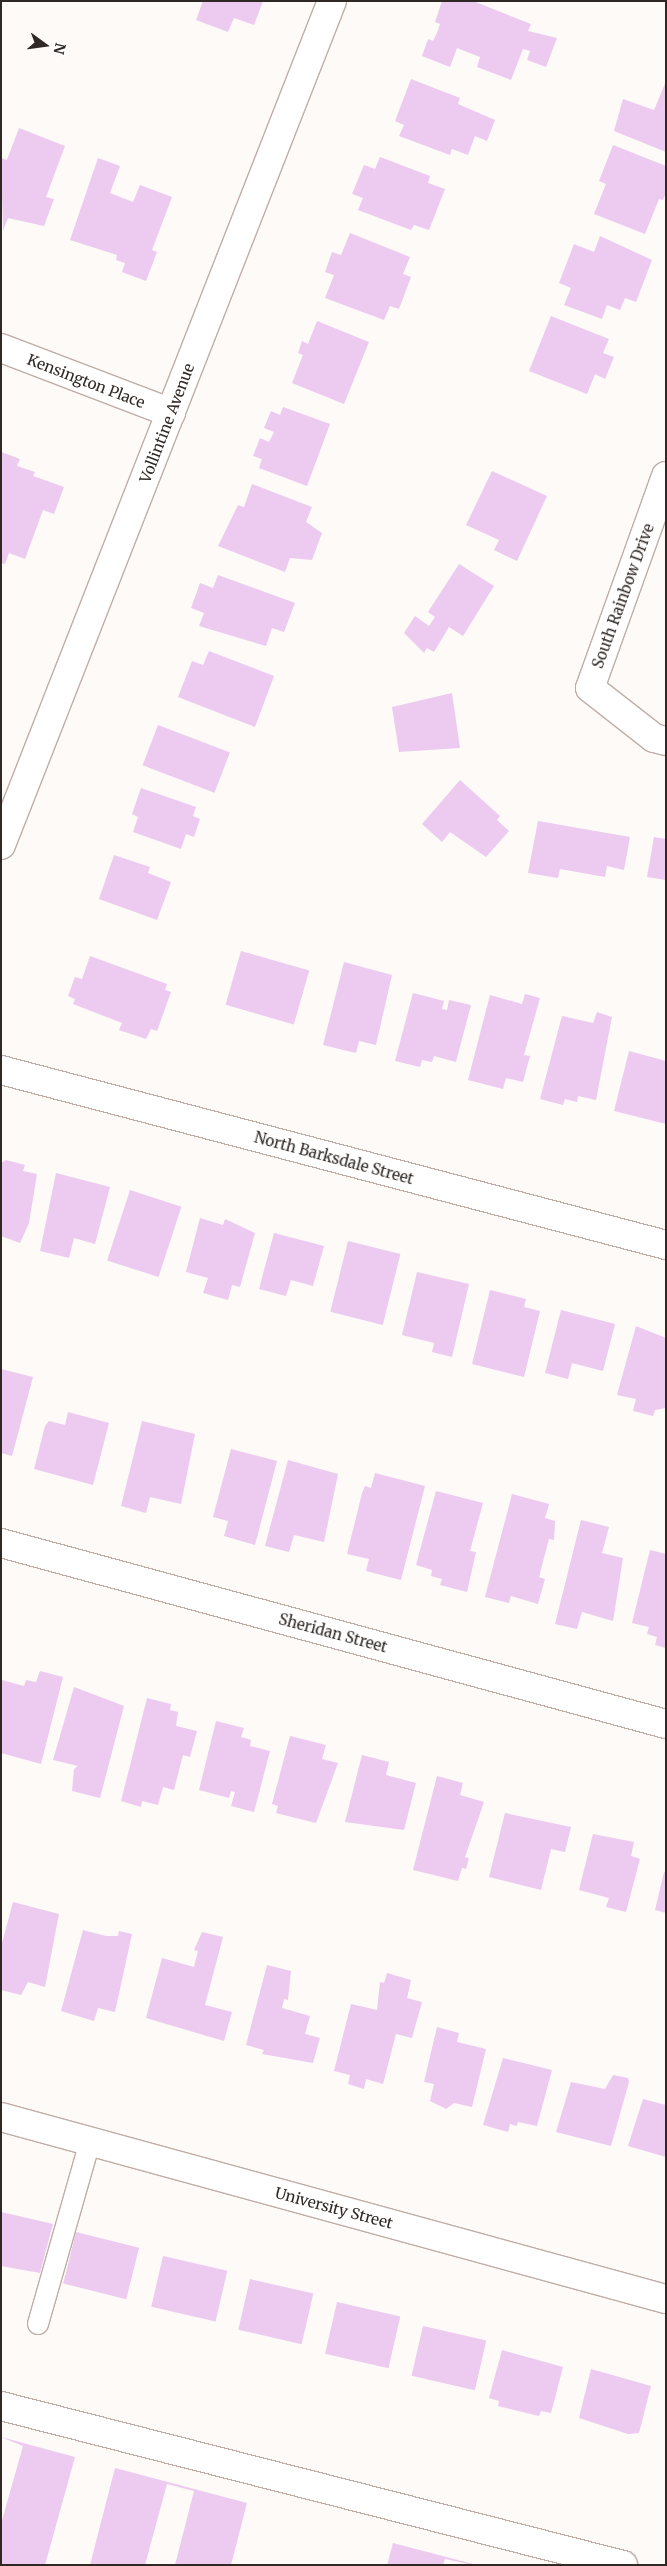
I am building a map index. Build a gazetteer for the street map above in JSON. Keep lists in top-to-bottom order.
{
  "streets": {
    "street": [
      "Kensington Place",
      "Vollintine Avenue",
      "South Rainbow Drive",
      "North Barksdale Street",
      "Sheridan Street",
      "University Street"
    ]
  },
  "crossings": [
    ["Kensington Place", "Vollintine Avenue"]
  ],
  "north": "right"
}
